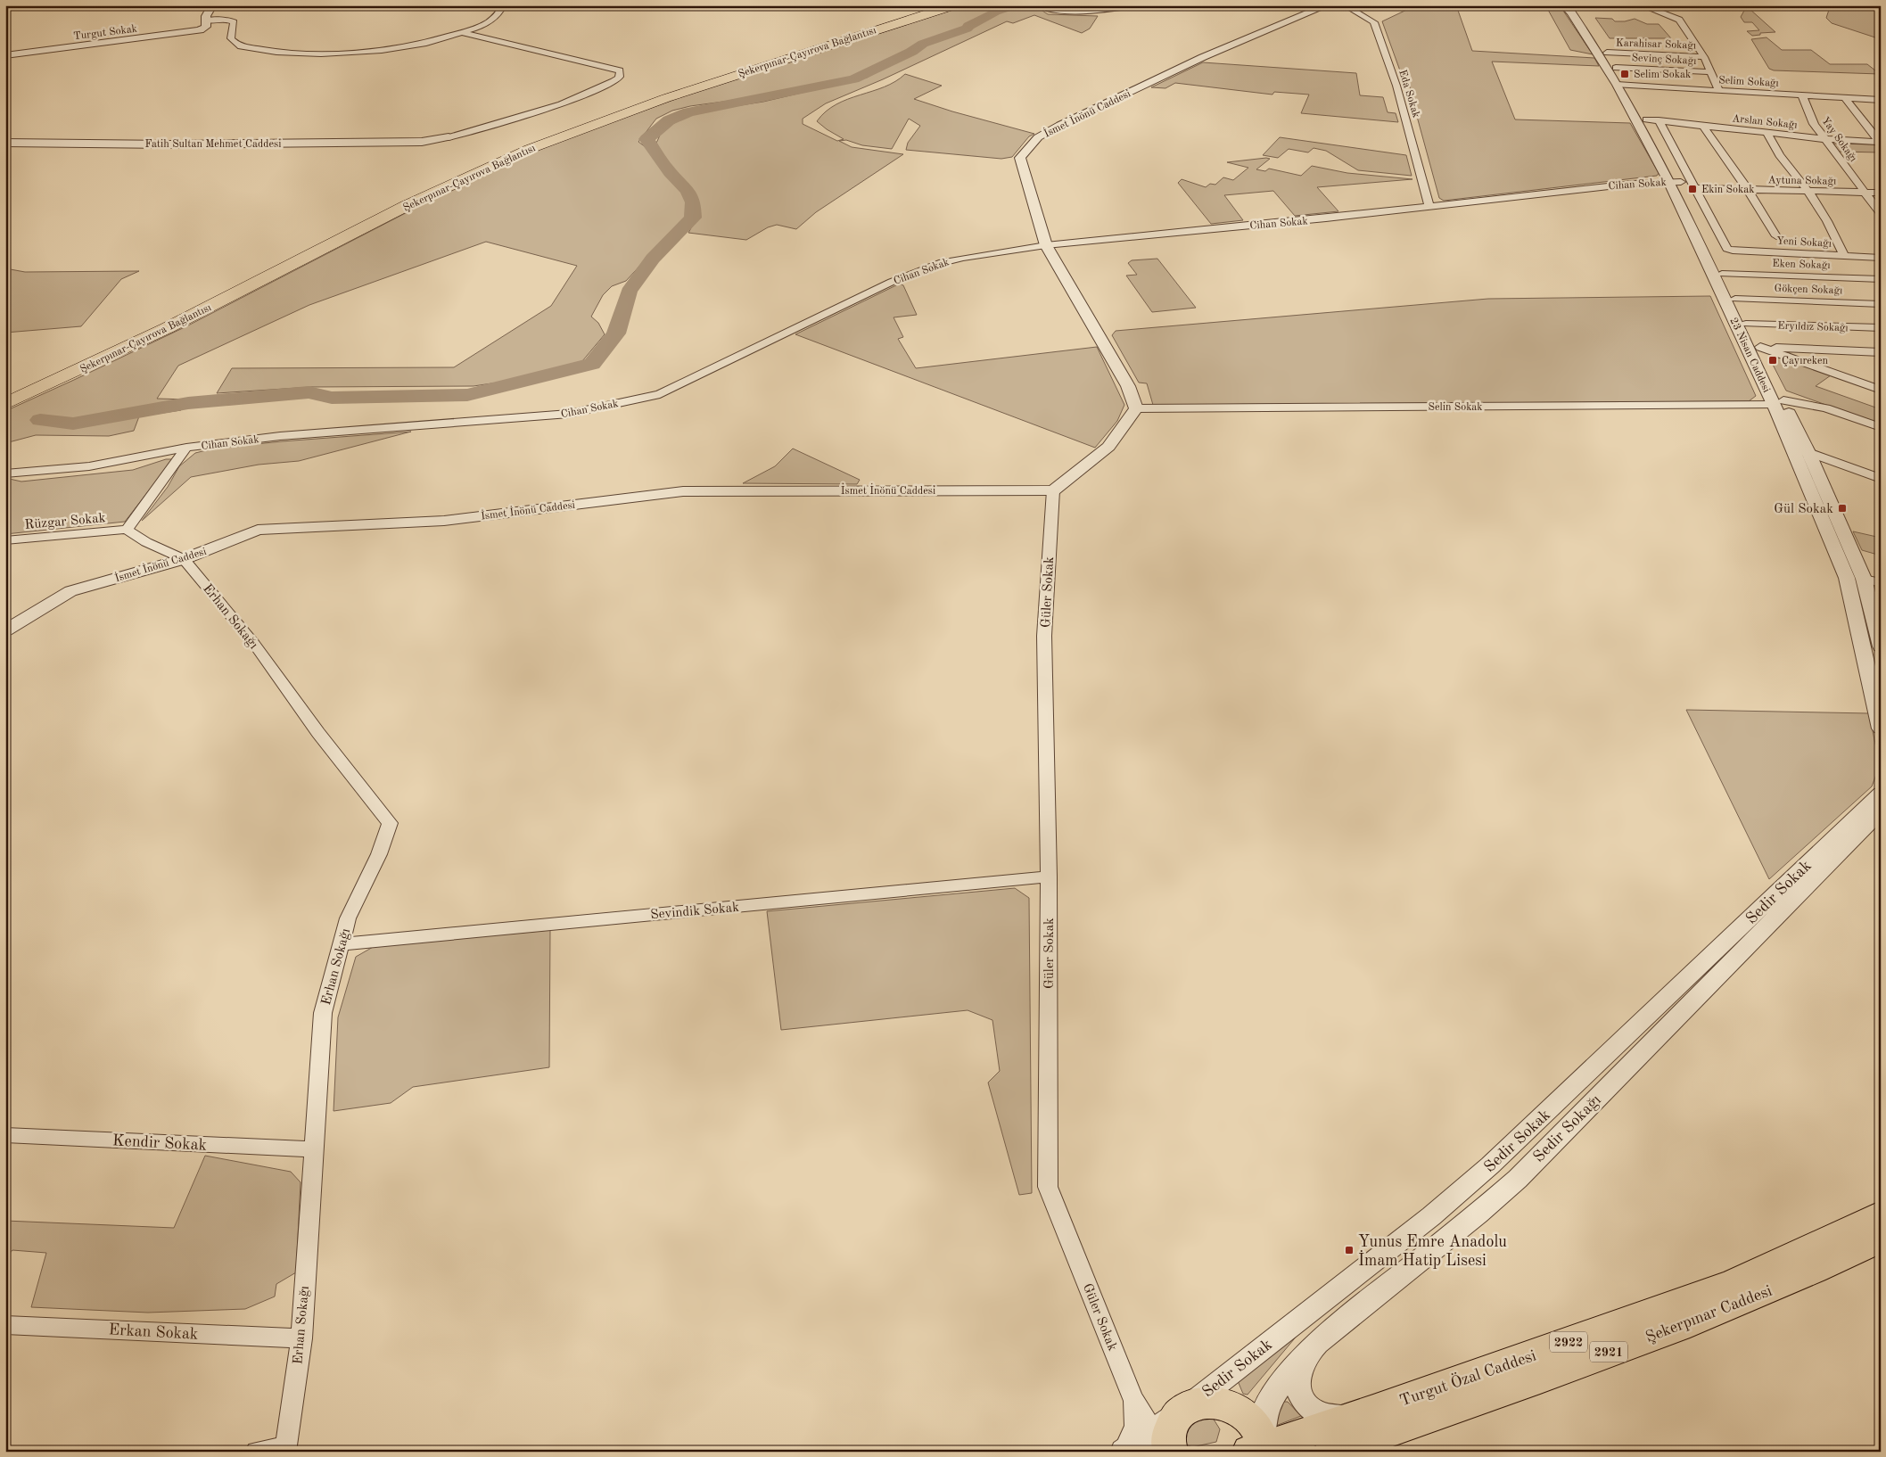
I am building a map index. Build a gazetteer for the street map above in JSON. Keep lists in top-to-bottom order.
{
  "streets": {
    "highway": ["Şekerpınar-Çayırova Bağlantısı"],
    "main road": [
      "Şekerpınar Caddesi",
      "2922",
      "2921",
      "Turgut Özal Caddesi"
    ],
    "street": [
      "Turgut Sokak",
      "Karahisar Sokağı",
      "Sevinç Sokağı",
      "Selim Sokağı",
      "Eda Sokak",
      "İsmet İnönü Caddesi",
      "Arslan Sokağı",
      "Yay Sokağı",
      "Fatih Sultan Mehmet Caddesi",
      "Aytuna Sokağı",
      "Cihan Sokak",
      "Yeni Sokağı",
      "Eken Sokağı",
      "Gökçen Sokağı",
      "Eryıldız Sokağı",
      "23 Nisan Caddesi",
      "Selin Sokak",
      "Rüzgar Sokak",
      "Güler Sokak",
      "Erhan Sokağı",
      "Sedir Sokak",
      "Sevindik Sokak",
      "Sedir Sokağı",
      "Kendir Sokak",
      "Erkan Sokak"
    ]
  },
  "crossings": [
    ["Karahisar Sokağı", "23 Nisan Caddesi"],
    ["Sevinç Sokağı", "23 Nisan Caddesi"],
    ["Selim Sokağı", "Yay Sokağı"],
    ["Selim Sokağı", "23 Nisan Caddesi"],
    ["Eda Sokak", "Cihan Sokak"],
    ["İsmet İnönü Caddesi", "Cihan Sokak"],
    ["İsmet İnönü Caddesi", "Selin Sokak"],
    ["İsmet İnönü Caddesi", "Güler Sokak"],
    ["İsmet İnönü Caddesi", "Erhan Sokağı"],
    ["Arslan Sokağı", "Yay Sokağı"],
    ["Arslan Sokağı", "23 Nisan Caddesi"],
    ["Yay Sokağı", "Aytuna Sokağı"],
    ["Cihan Sokak", "23 Nisan Caddesi"],
    ["Cihan Sokak", "Rüzgar Sokak"],
    ["Eken Sokağı", "23 Nisan Caddesi"],
    ["Gökçen Sokağı", "23 Nisan Caddesi"],
    ["Eryıldız Sokağı", "23 Nisan Caddesi"],
    ["23 Nisan Caddesi", "Selin Sokak"],
    ["Güler Sokak", "Sevindik Sokak"],
    ["Erhan Sokağı", "Sevindik Sokak"],
    ["Erhan Sokağı", "Kendir Sokak"],
    ["Erhan Sokağı", "Erkan Sokak"],
    ["Sedir Sokağı", "Turgut Özal Caddesi"]
  ],
  "places": {
    "transit": [
      "Selim Sokak",
      "Ekin Sokak",
      "Çayıreken",
      "Gül Sokak",
      "Yunus Emre Anadolu İmam Hatip Lisesi"
    ]
  }
}
